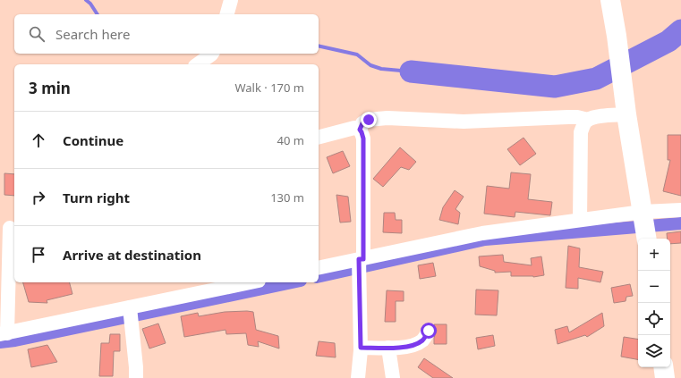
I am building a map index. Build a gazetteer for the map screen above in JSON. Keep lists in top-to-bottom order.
{
  "page": {
    "search": "Search here",
    "heading": ["3 min", "Walk · 170 m"],
    "list": [
      ["Continue", "40 m"],
      ["Turn right", "130 m"],
      "Arrive at destination"
    ],
    "map_buttons": ["+", "−"]
  }
}
